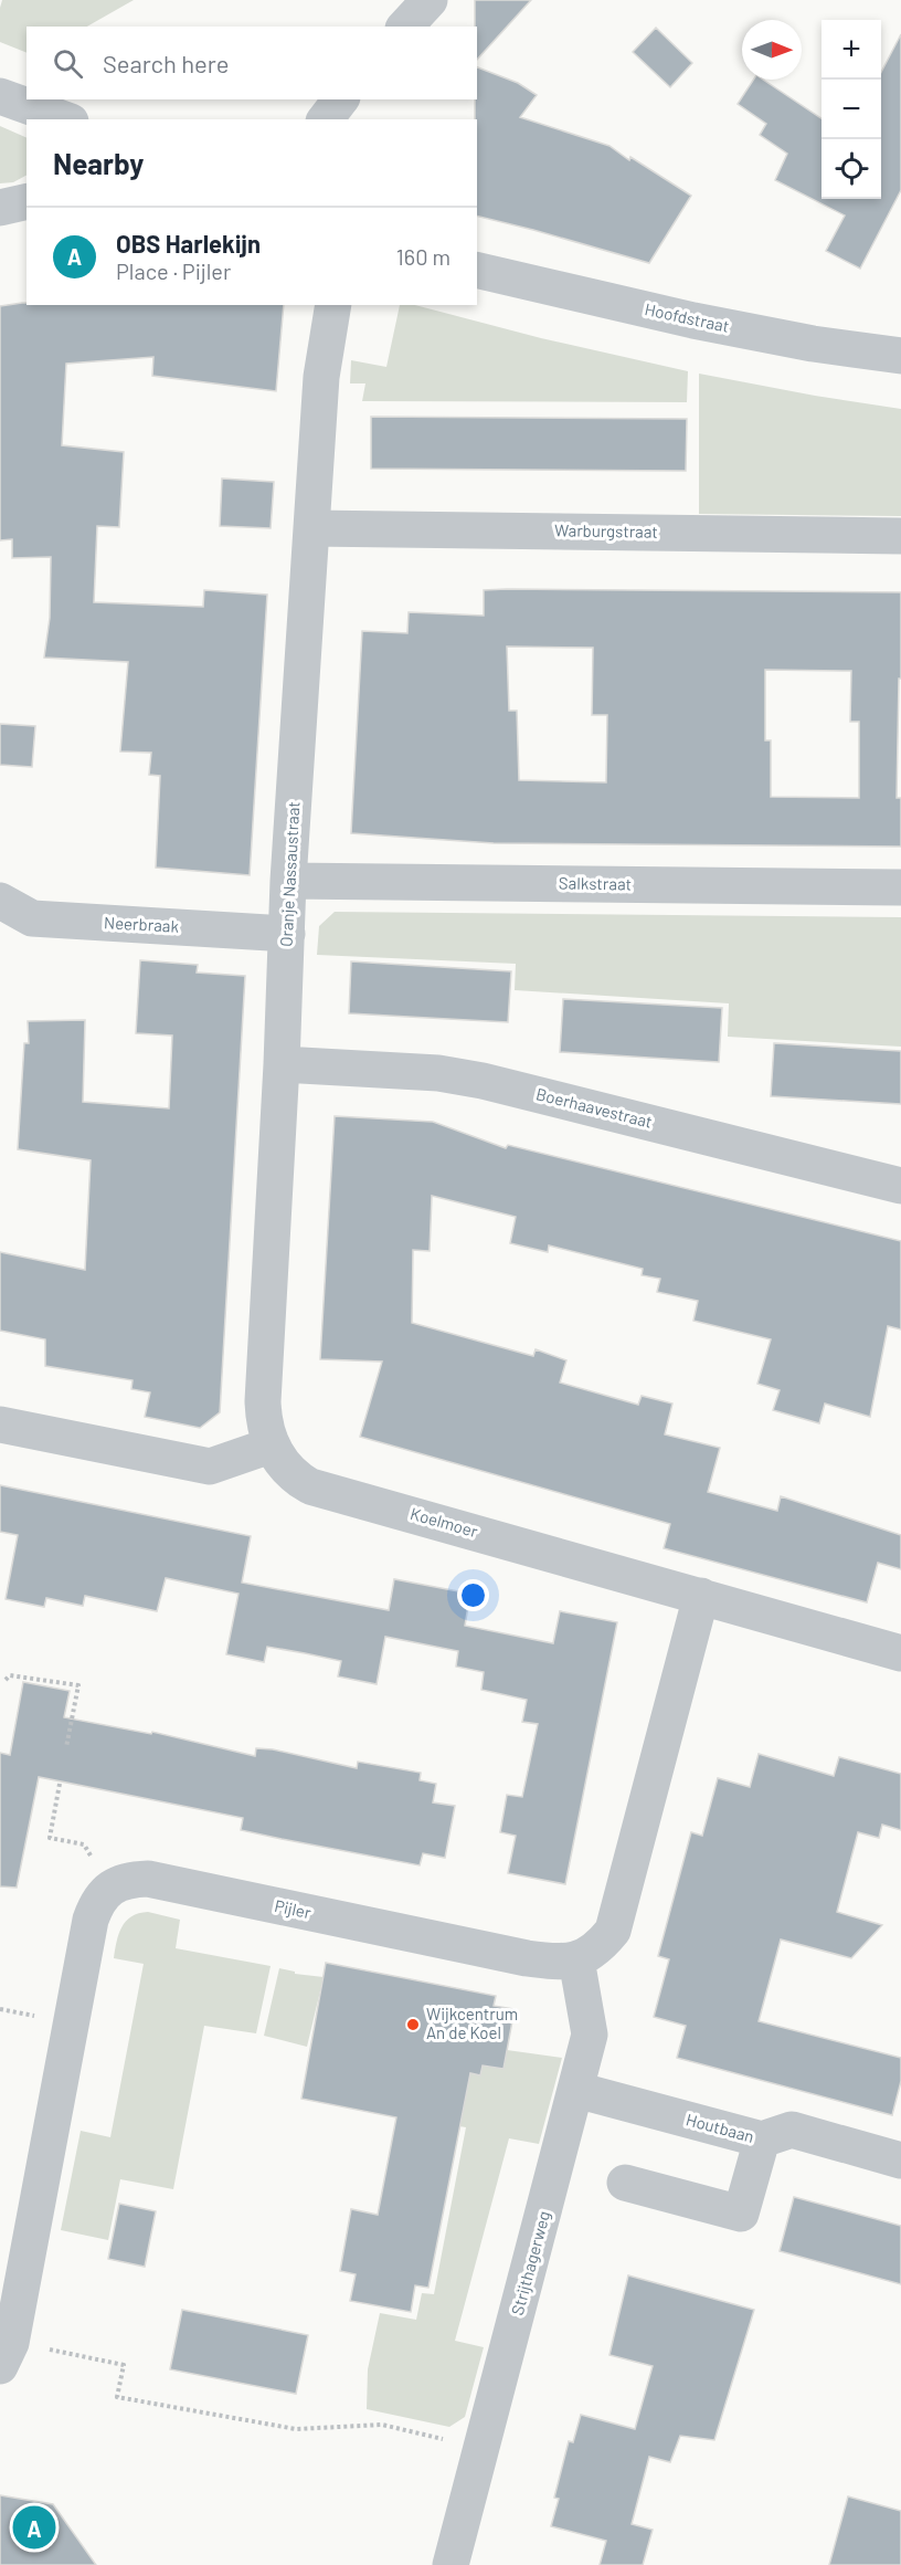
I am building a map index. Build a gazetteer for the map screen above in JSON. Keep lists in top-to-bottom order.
{
  "streets": {
    "street": [
      "Hoofdstraat",
      "Warburgstraat",
      "Oranje Nassaustraat",
      "Salkstraat",
      "Neerbraak",
      "Boerhaavestraat",
      "Koelmoer",
      "Pijler",
      "Houtbaan",
      "Strijthagerweg"
    ]
  },
  "crossings": [
    ["Warburgstraat", "Oranje Nassaustraat"],
    ["Oranje Nassaustraat", "Salkstraat"],
    ["Oranje Nassaustraat", "Neerbraak"],
    ["Oranje Nassaustraat", "Boerhaavestraat"],
    ["Oranje Nassaustraat", "Koelmoer"],
    ["Pijler", "Strijthagerweg"],
    ["Houtbaan", "Strijthagerweg"]
  ],
  "places": ["Wijkcentrum An de Koel"],
  "north": "right",
  "page": {
    "map_buttons": ["+", "−"],
    "search": "Search here",
    "heading": "Nearby",
    "list": [
      {
        "mark": "A",
        "name": "OBS Harlekijn",
        "note": "Place · Pijler",
        "value": "160 m"
      }
    ],
    "pins": "A"
  }
}
